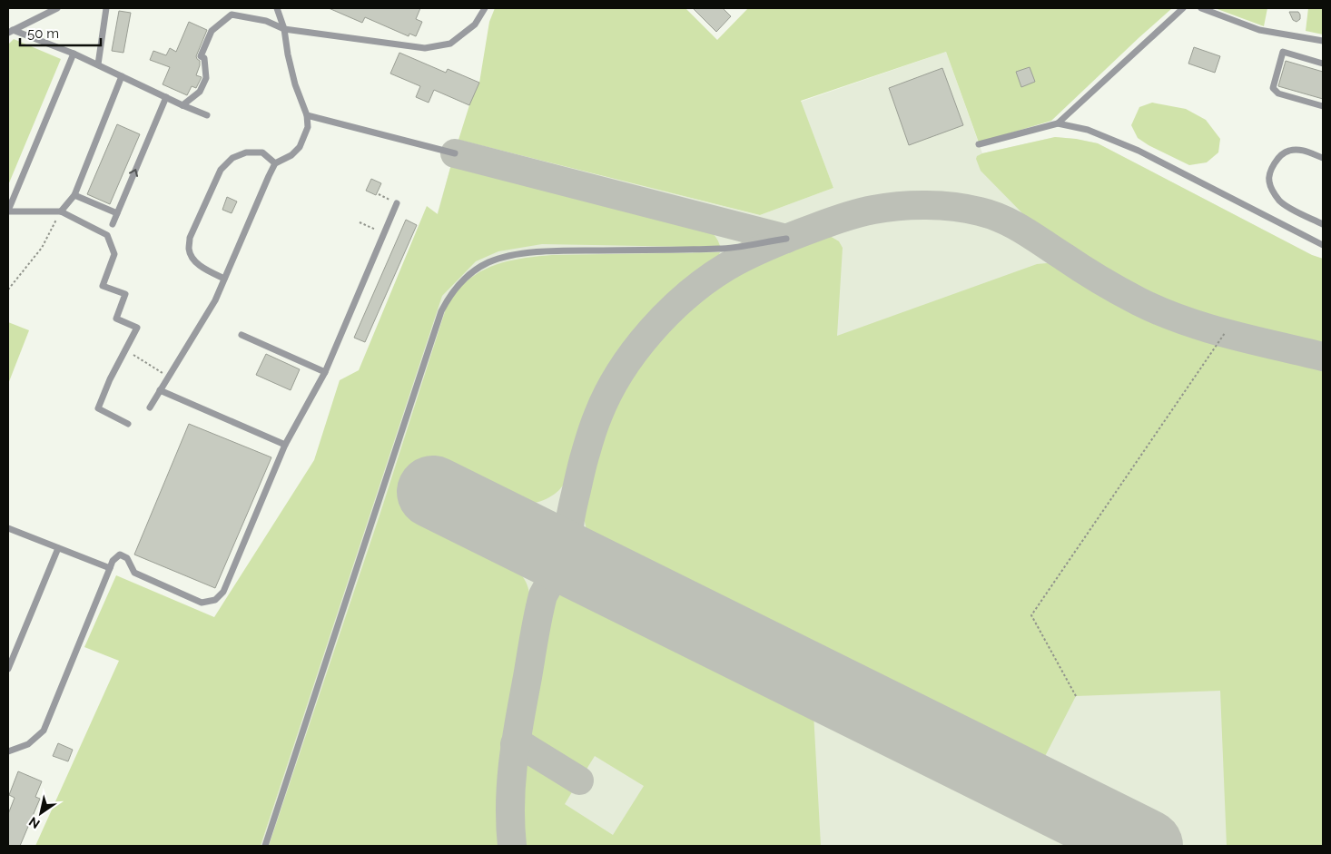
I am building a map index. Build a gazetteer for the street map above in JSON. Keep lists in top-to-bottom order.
{
  "scale_bar": "50 m",
  "north": "bottom left"
}
